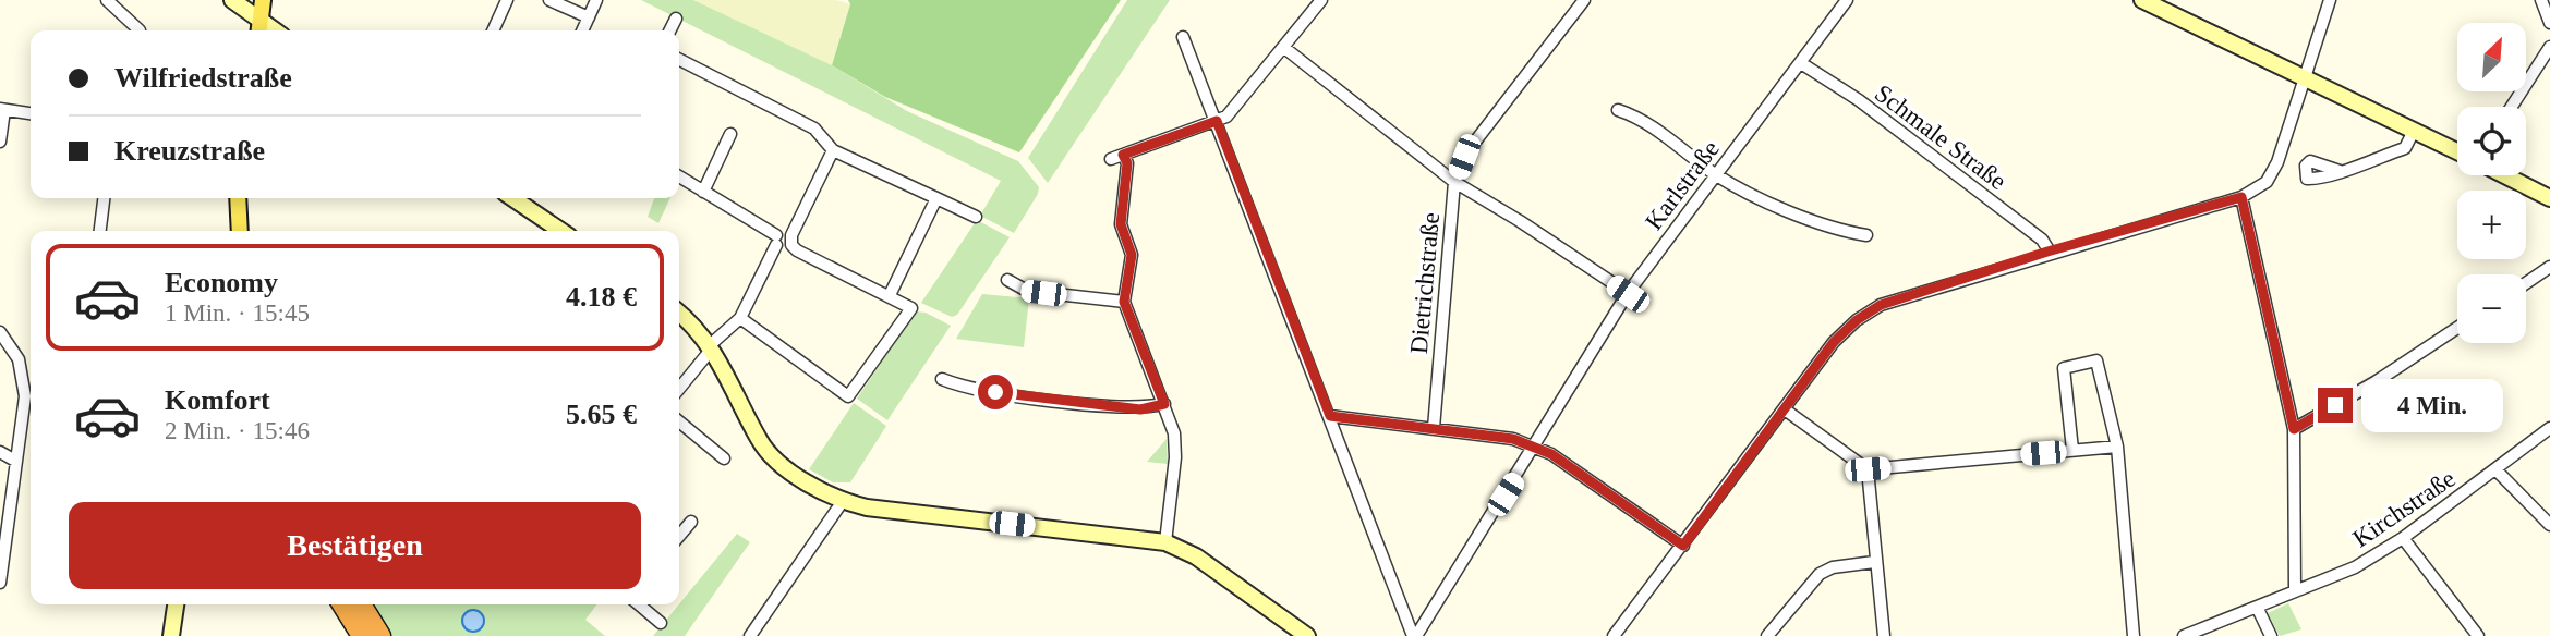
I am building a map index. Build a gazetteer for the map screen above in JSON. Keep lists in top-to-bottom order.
{
  "streets": {
    "street": [
      "Schmale Straße",
      "Karlstraße",
      "Dietrichstraße",
      "Kirchstraße"
    ]
  },
  "crossings": [
    ["Schmale Straße", "Karlstraße"]
  ],
  "north": "top right",
  "page": {
    "map_buttons": ["+", "−"],
    "banner": ["Wilfriedstraße", "Kreuzstraße"],
    "list": [
      {
        "name": "Economy",
        "note": "1 Min. · 15:45",
        "value": "4.18 €"
      },
      {
        "name": "Komfort",
        "note": "2 Min. · 15:46",
        "value": "5.65 €"
      }
    ],
    "bubble": "4 Min.",
    "buttons": "Bestätigen"
  }
}
